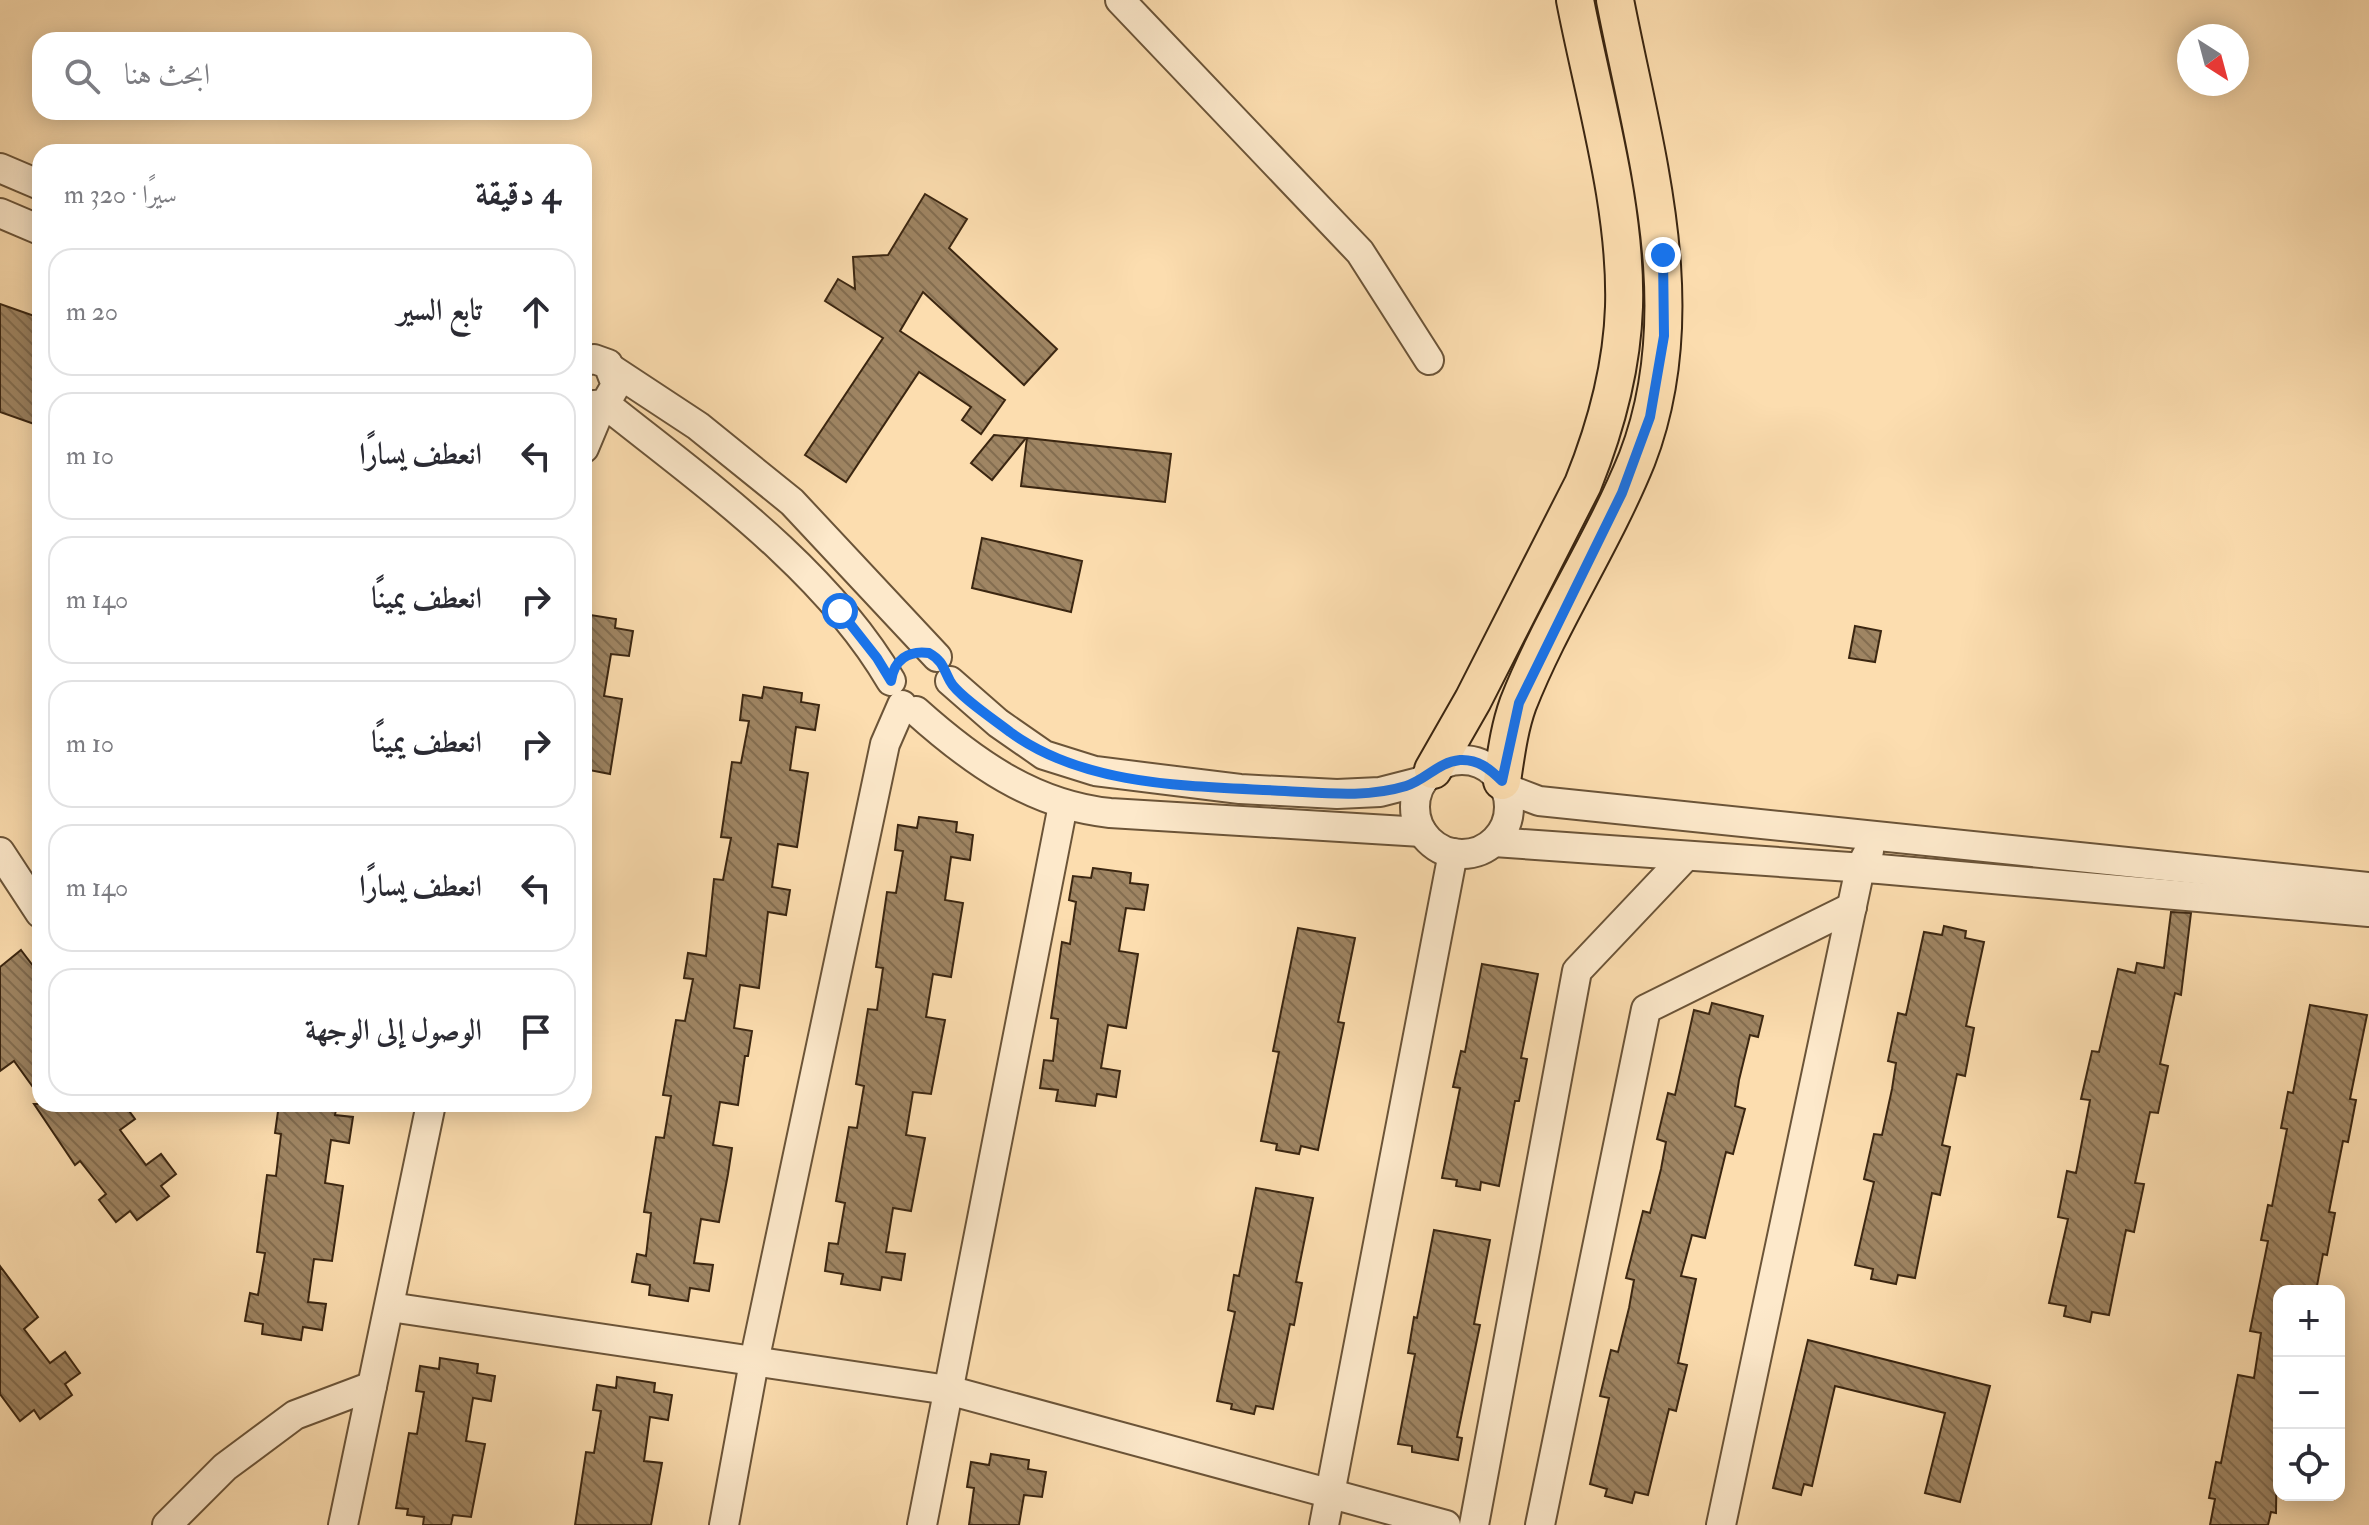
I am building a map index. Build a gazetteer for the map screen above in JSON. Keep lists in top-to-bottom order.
{
  "north": "bottom right",
  "page": {
    "search": "ابحث هنا",
    "heading": ["4 دقيقة", "سيرًا · 320 m"],
    "list": [
      ["تابع السير", "20 m"],
      ["انعطف يسارًا", "10 m"],
      ["انعطف يمينًا", "140 m"],
      ["انعطف يمينًا", "10 m"],
      ["انعطف يسارًا", "140 m"],
      "الوصول إلى الوجهة"
    ],
    "map_buttons": ["+", "−"]
  }
}
